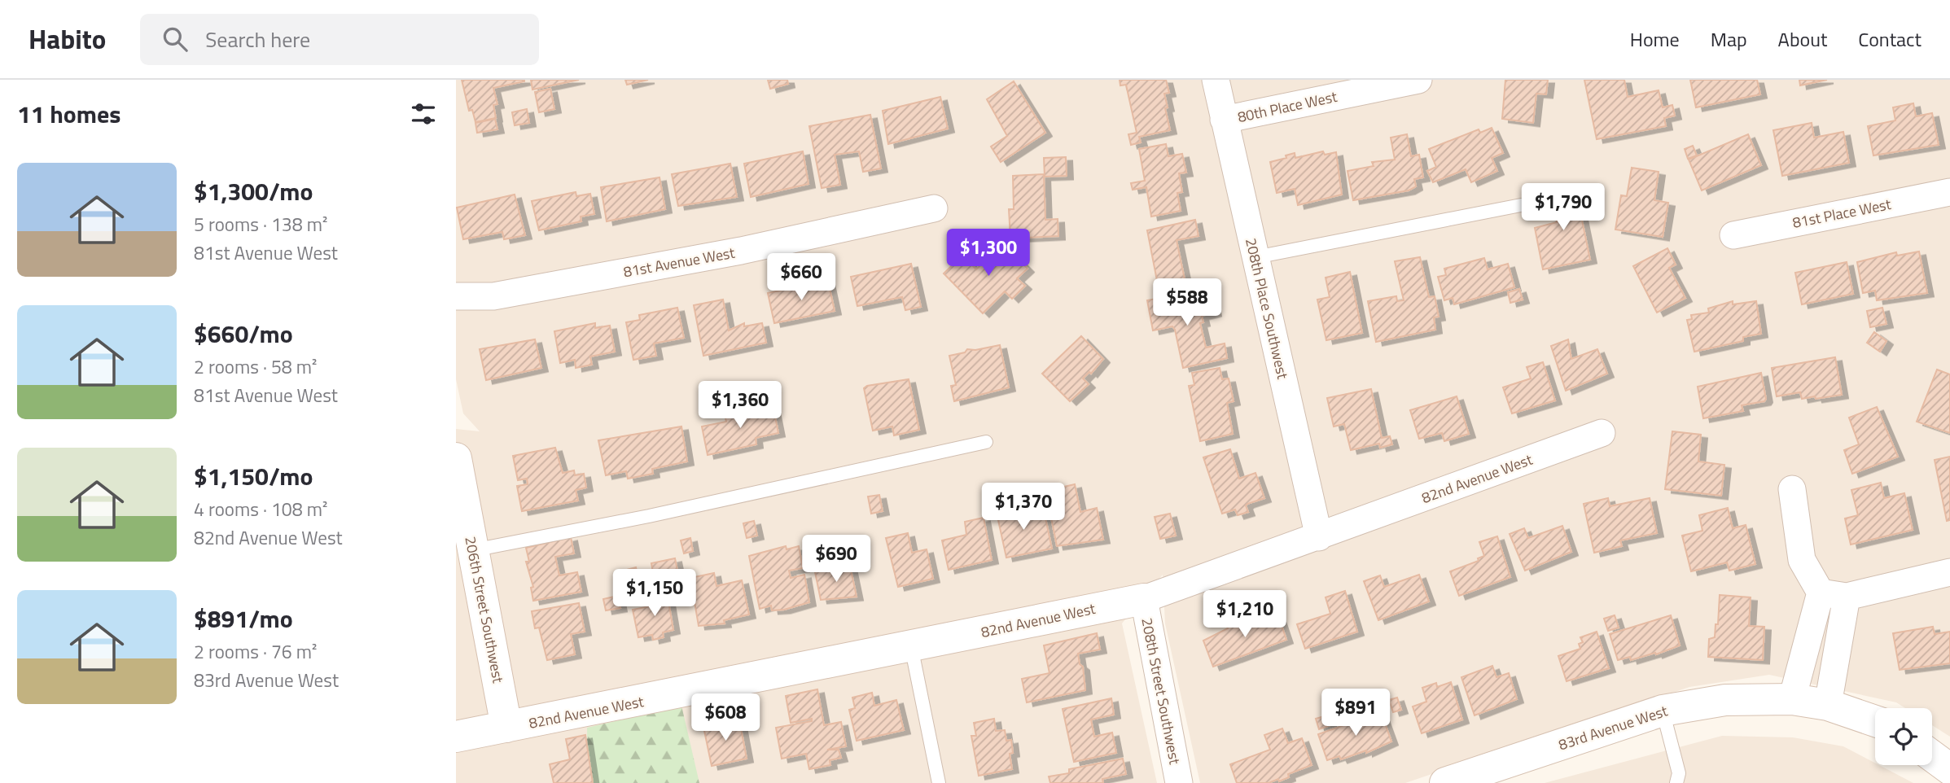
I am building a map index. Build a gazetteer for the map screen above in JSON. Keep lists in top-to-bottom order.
{
  "streets": {
    "street": [
      "80th Place West",
      "81st Place West",
      "81st Avenue West",
      "208th Place Southwest",
      "82nd Avenue West",
      "206th Street Southwest",
      "208th Street Southwest",
      "83rd Avenue West"
    ]
  },
  "crossings": [
    ["80th Place West", "208th Place Southwest"],
    ["208th Place Southwest", "82nd Avenue West"],
    ["82nd Avenue West", "206th Street Southwest"],
    ["82nd Avenue West", "208th Street Southwest"]
  ],
  "page": {
    "header": "Habito",
    "search": "Search here",
    "nav": [
      "Home",
      "Map",
      "About",
      "Contact"
    ],
    "heading": "11 homes",
    "list": [
      {
        "name": "$1,300/mo",
        "note": "5 rooms · 138 m² · 81st Avenue West"
      },
      {
        "name": "$660/mo",
        "note": "2 rooms · 58 m² · 81st Avenue West"
      },
      {
        "name": "$1,150/mo",
        "note": "4 rooms · 108 m² · 82nd Avenue West"
      },
      {
        "name": "$891/mo",
        "note": "2 rooms · 76 m² · 83rd Avenue West"
      }
    ],
    "price": [
      "$1,790",
      "$1,300",
      "$660",
      "$588",
      "$1,360",
      "$1,370",
      "$690",
      "$1,150",
      "$1,210",
      "$891",
      "$608"
    ]
  }
}
